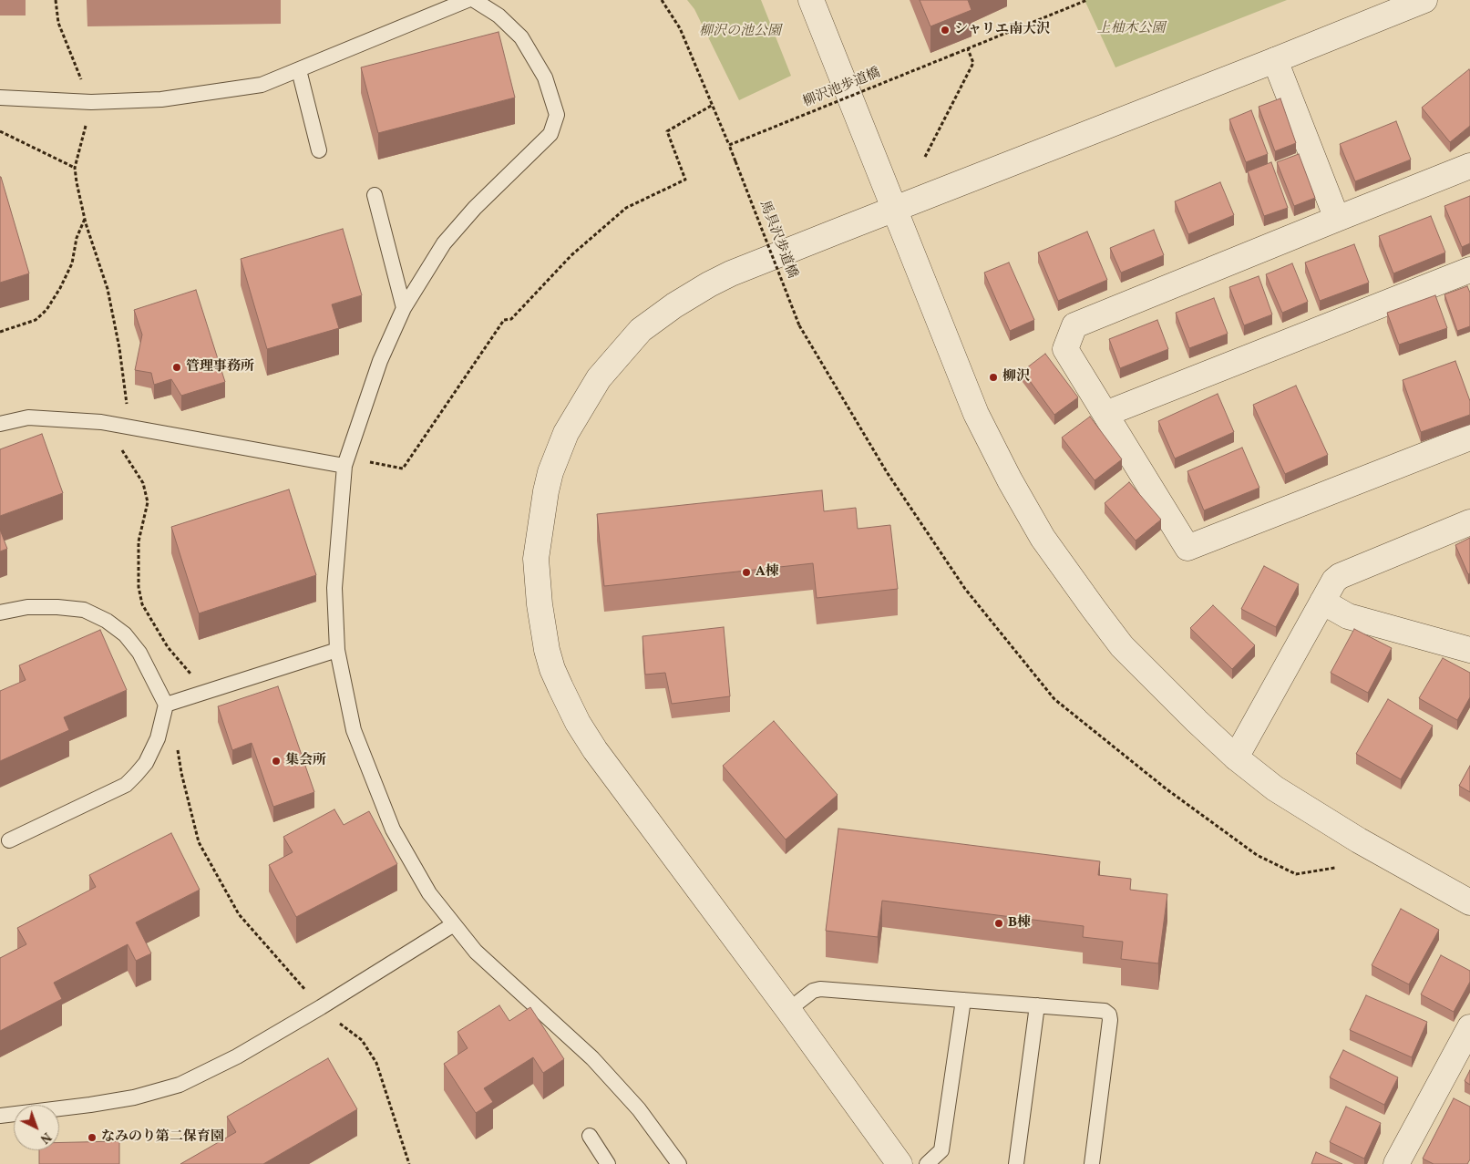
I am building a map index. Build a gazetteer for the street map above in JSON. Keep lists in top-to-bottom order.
{
  "streets": {
    "path": ["柳沢池歩道橋", "馬具沢歩道橋"]
  },
  "crossings": [
    ["柳沢池歩道橋", "馬具沢歩道橋"]
  ],
  "parks": ["上柚木公園", "柳沢の池公園"],
  "places": [
    "シャリエ南大沢",
    "管理事務所",
    "柳沢",
    "A棟",
    "集会所",
    "B棟",
    "なみのり第二保育園"
  ],
  "north": "bottom right"
}
